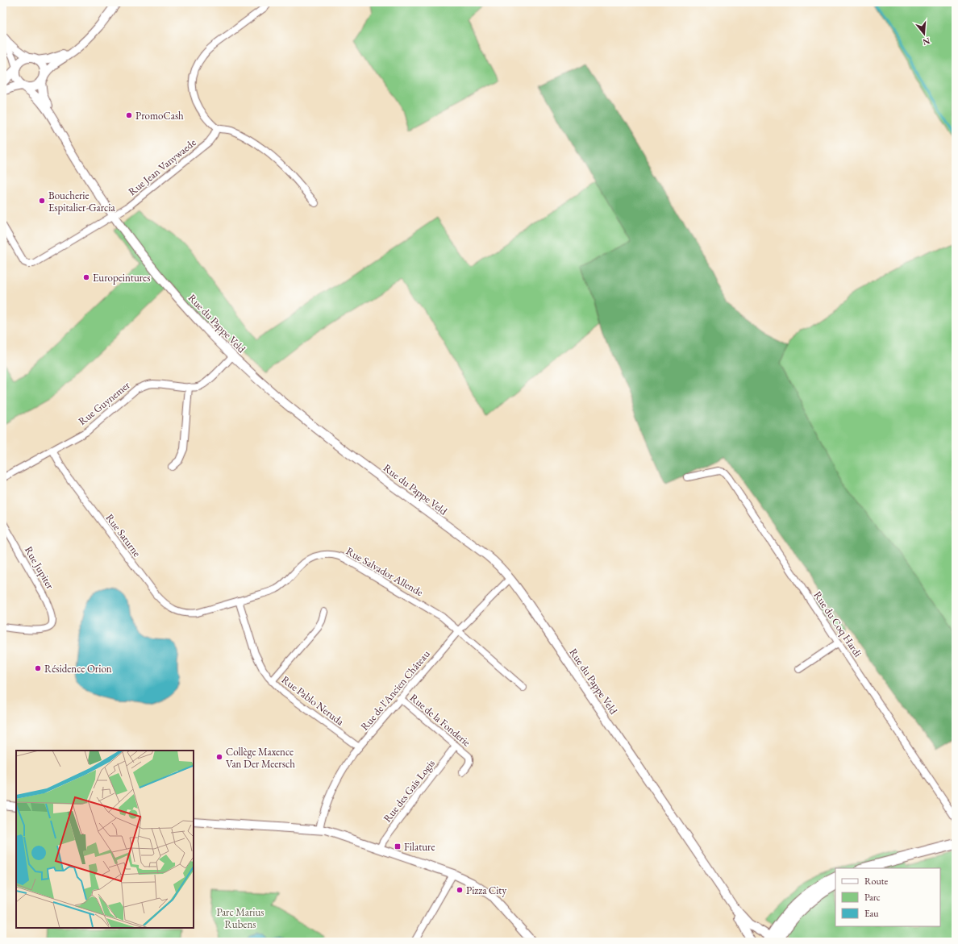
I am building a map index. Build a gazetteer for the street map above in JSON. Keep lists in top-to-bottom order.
{
  "streets": {
    "street": [
      "Rue Jean Vanywaede",
      "Rue du Pappe Veld",
      "Rue Guynemer",
      "Rue Saturne",
      "Rue Jupiter",
      "Rue Salvador Allende",
      "Rue du Coq Hardi",
      "Rue de l'Ancien Château",
      "Rue Pablo Neruda",
      "Rue de la Fonderie",
      "Rue des Gais Logis"
    ]
  },
  "crossings": [
    ["Rue Jean Vanywaede", "Rue du Pappe Veld"],
    ["Rue du Pappe Veld", "Rue Guynemer"],
    ["Rue du Pappe Veld", "Rue de l'Ancien Château"],
    ["Rue Guynemer", "Rue Saturne"],
    ["Rue Saturne", "Rue Salvador Allende"],
    ["Rue Salvador Allende", "Rue de l'Ancien Château"],
    ["Rue Salvador Allende", "Rue Pablo Neruda"],
    ["Rue de l'Ancien Château", "Rue Pablo Neruda"],
    ["Rue de l'Ancien Château", "Rue de la Fonderie"],
    ["Rue de la Fonderie", "Rue des Gais Logis"]
  ],
  "parks": ["Parc Marius Rubens"],
  "places": {
    "other": [
      "PromoCash",
      "Boucherie Espitalier-Garcia",
      "Europeintures",
      "Résidence Orion",
      "Collège Maxence Van Der Meersch",
      "Pizza City"
    ],
    "transit": ["Filature"]
  },
  "legend": ["Route", "Parc", "Eau"],
  "north": "bottom"
}
